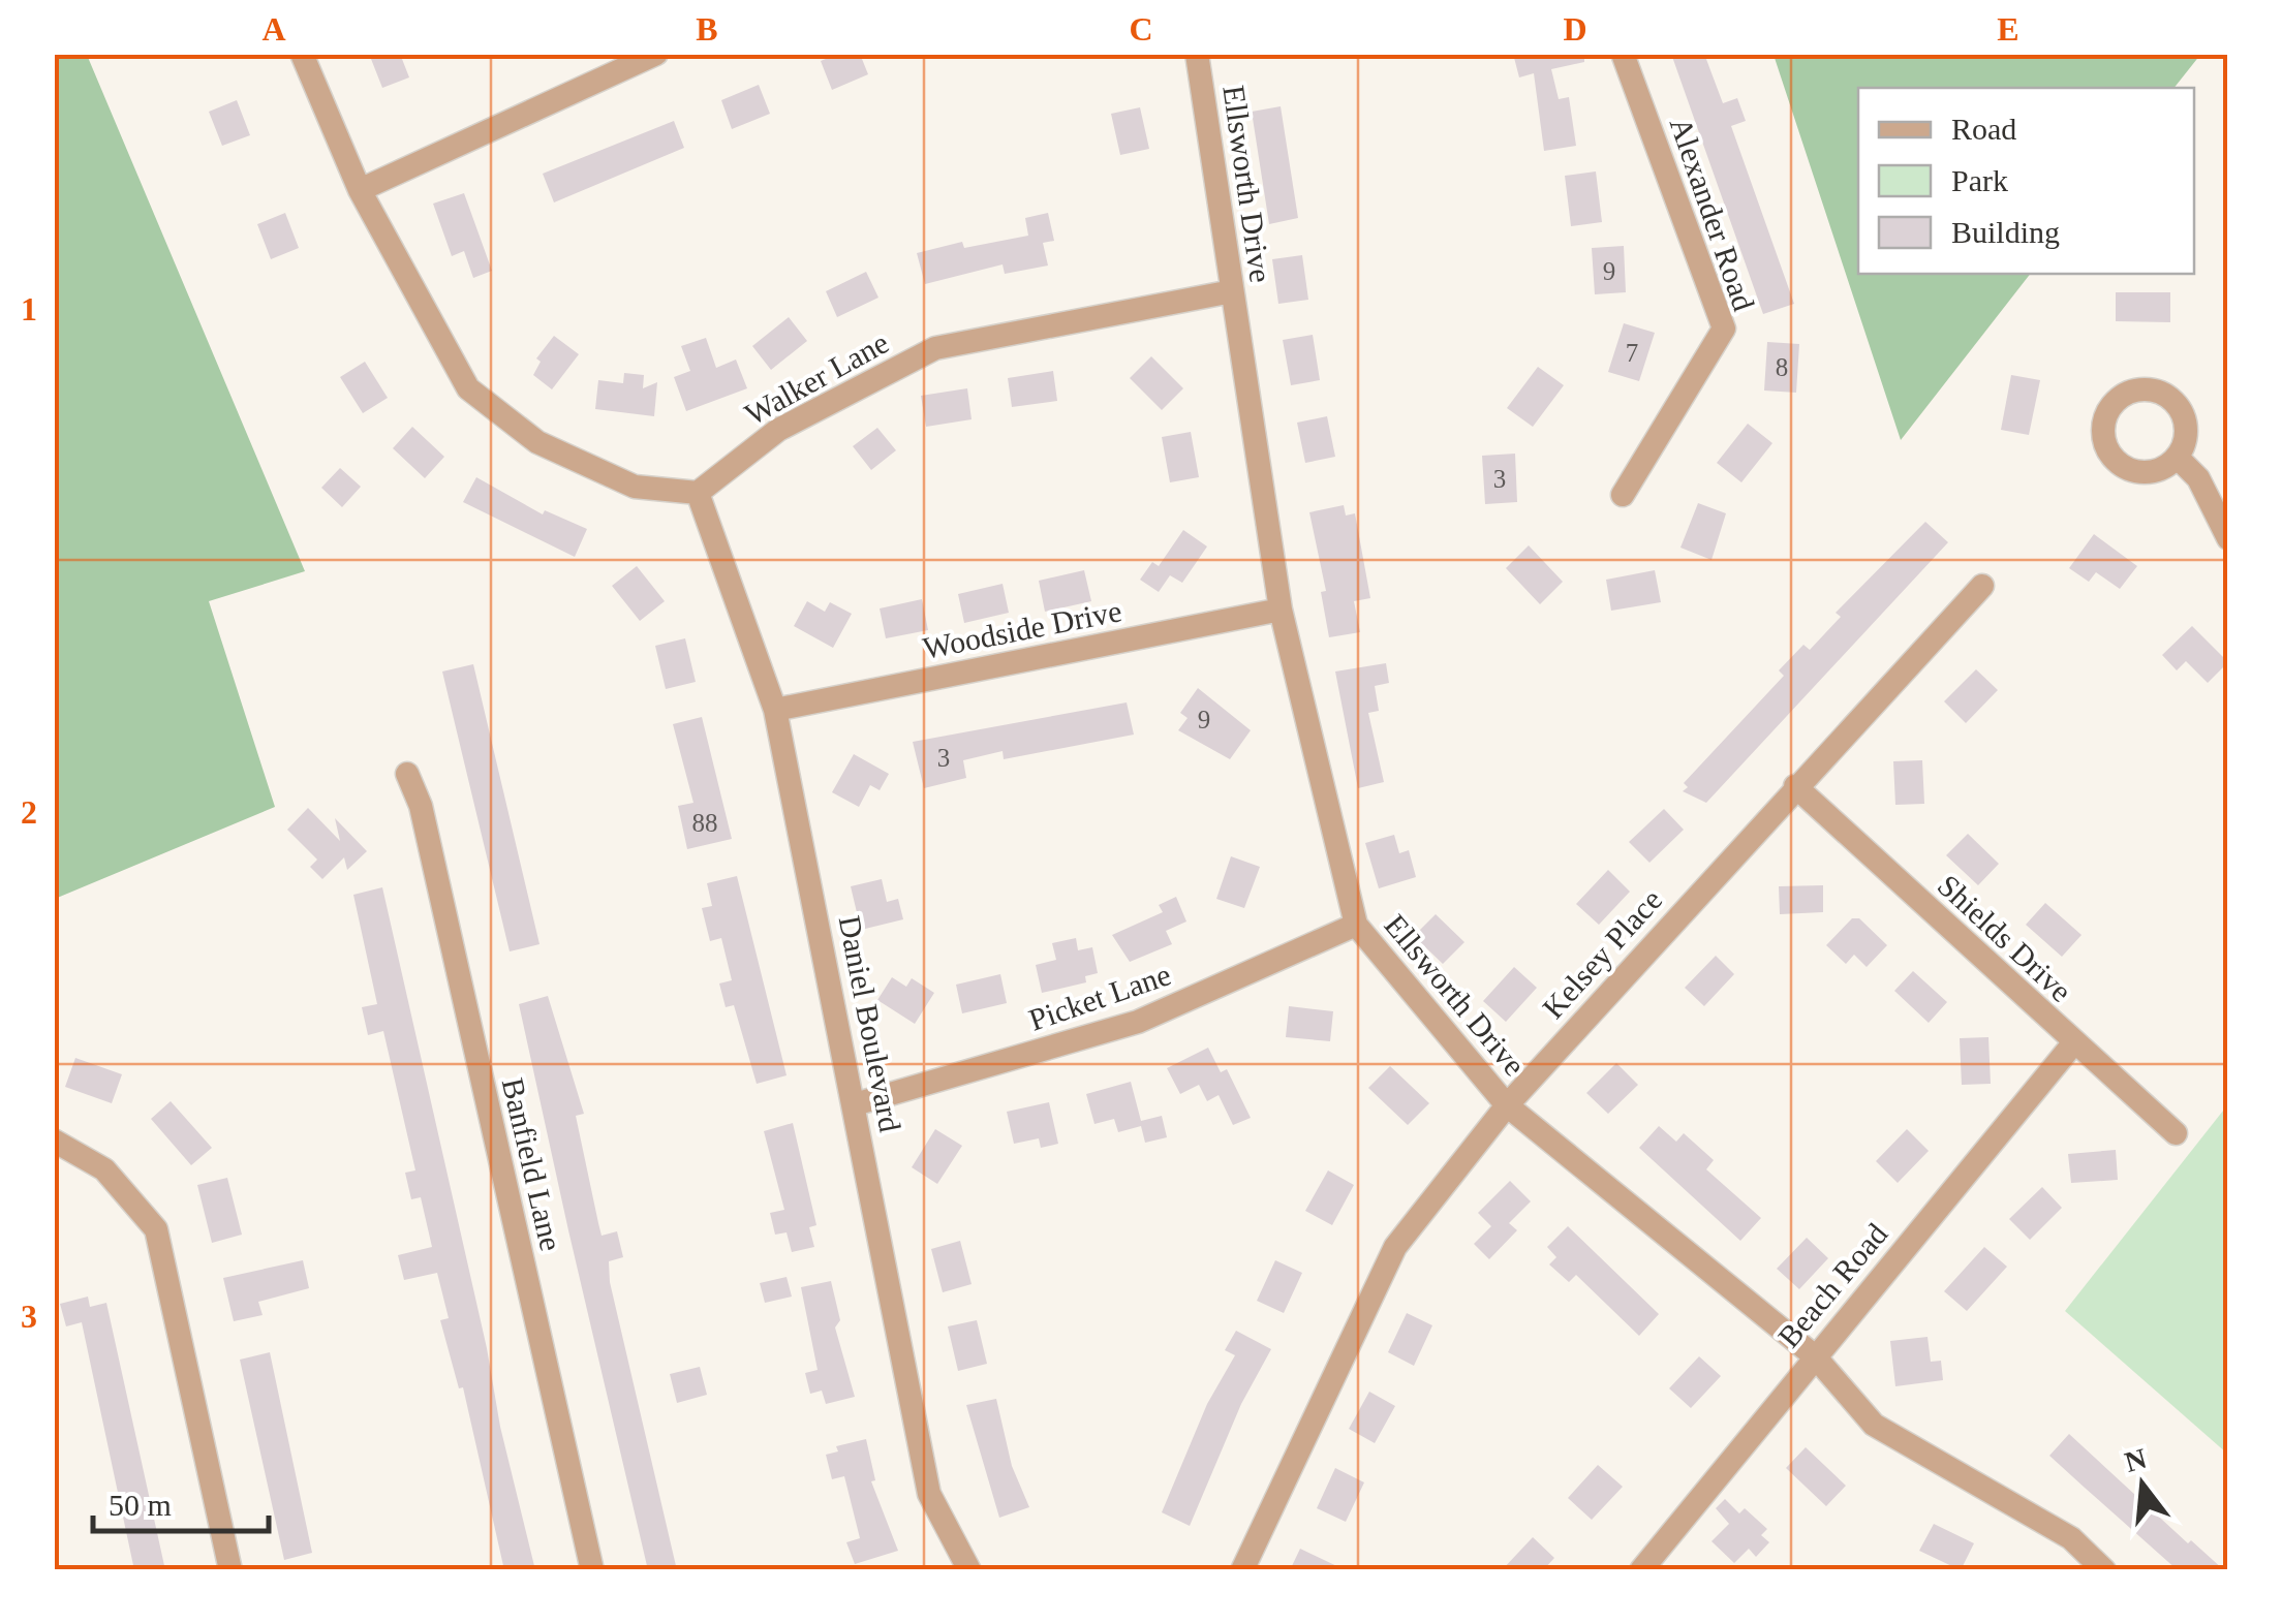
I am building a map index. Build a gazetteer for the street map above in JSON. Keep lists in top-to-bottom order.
{
  "streets": {
    "street": [
      "Ellsworth Drive",
      "Alexander Road",
      "Walker Lane",
      "Woodside Drive",
      "Shields Drive",
      "Kelsey Place",
      "Picket Lane",
      "Daniel Boulevard",
      "Banfield Lane",
      "Beach Road"
    ]
  },
  "crossings": [
    ["Ellsworth Drive", "Walker Lane"],
    ["Ellsworth Drive", "Woodside Drive"],
    ["Ellsworth Drive", "Kelsey Place"],
    ["Ellsworth Drive", "Picket Lane"],
    ["Ellsworth Drive", "Beach Road"],
    ["Walker Lane", "Daniel Boulevard"],
    ["Woodside Drive", "Daniel Boulevard"],
    ["Shields Drive", "Kelsey Place"],
    ["Shields Drive", "Beach Road"],
    ["Picket Lane", "Daniel Boulevard"]
  ],
  "house_numbers": [
    "9",
    "7",
    "8",
    "3",
    "9",
    "3",
    "88"
  ],
  "legend": ["Road", "Park", "Building"],
  "scale_bar": "50 m",
  "north": "top",
  "grid": {
    "columns": [
      "A",
      "B",
      "C",
      "D",
      "E"
    ],
    "rows": ["1", "2", "3"]
  }
}
